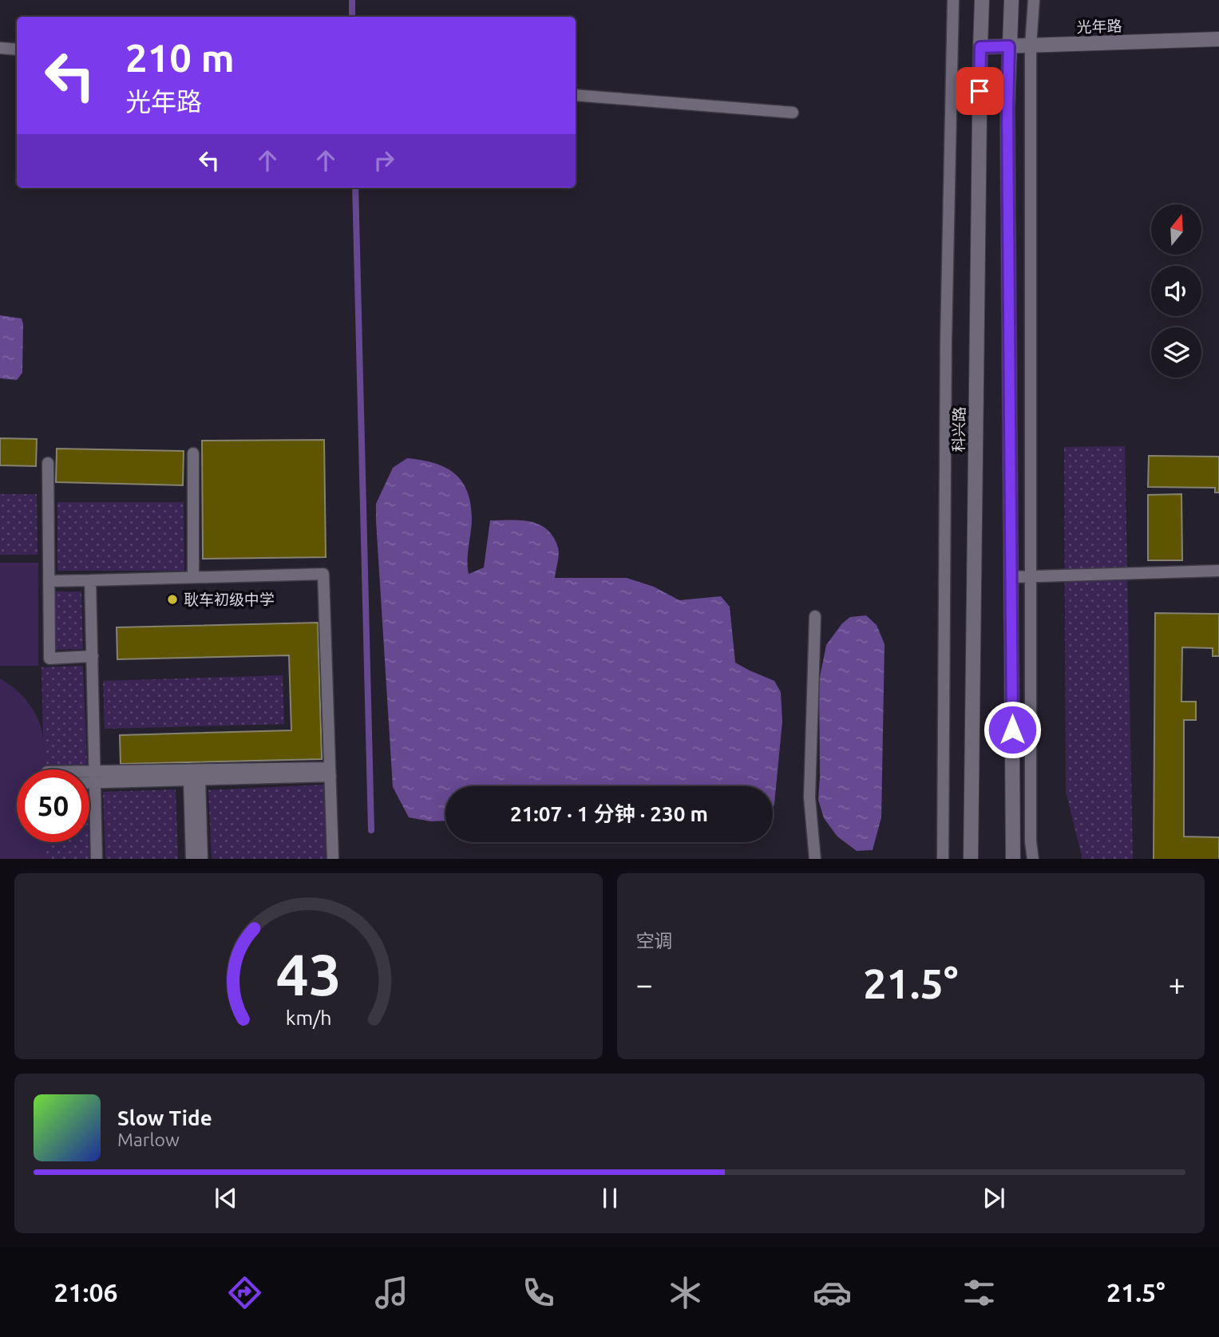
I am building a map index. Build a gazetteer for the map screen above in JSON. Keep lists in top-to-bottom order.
{
  "streets": {
    "main road": ["光年路", "科兴路"]
  },
  "crossings": [
    ["光年路", "科兴路"]
  ],
  "places": ["耿车初级中学"],
  "north": "top",
  "page": {
    "turn": ["210 m", "光年路"],
    "limit": "50",
    "trip": "21:07 · 1 分钟 · 230 m",
    "tile": "空调",
    "heat": ["−", "21.5°", "+"],
    "song": ["Slow Tide", "Marlow"],
    "tabs": ["21:06", "21.5°"],
    "gauge": ["43", "km/h"]
  }
}
